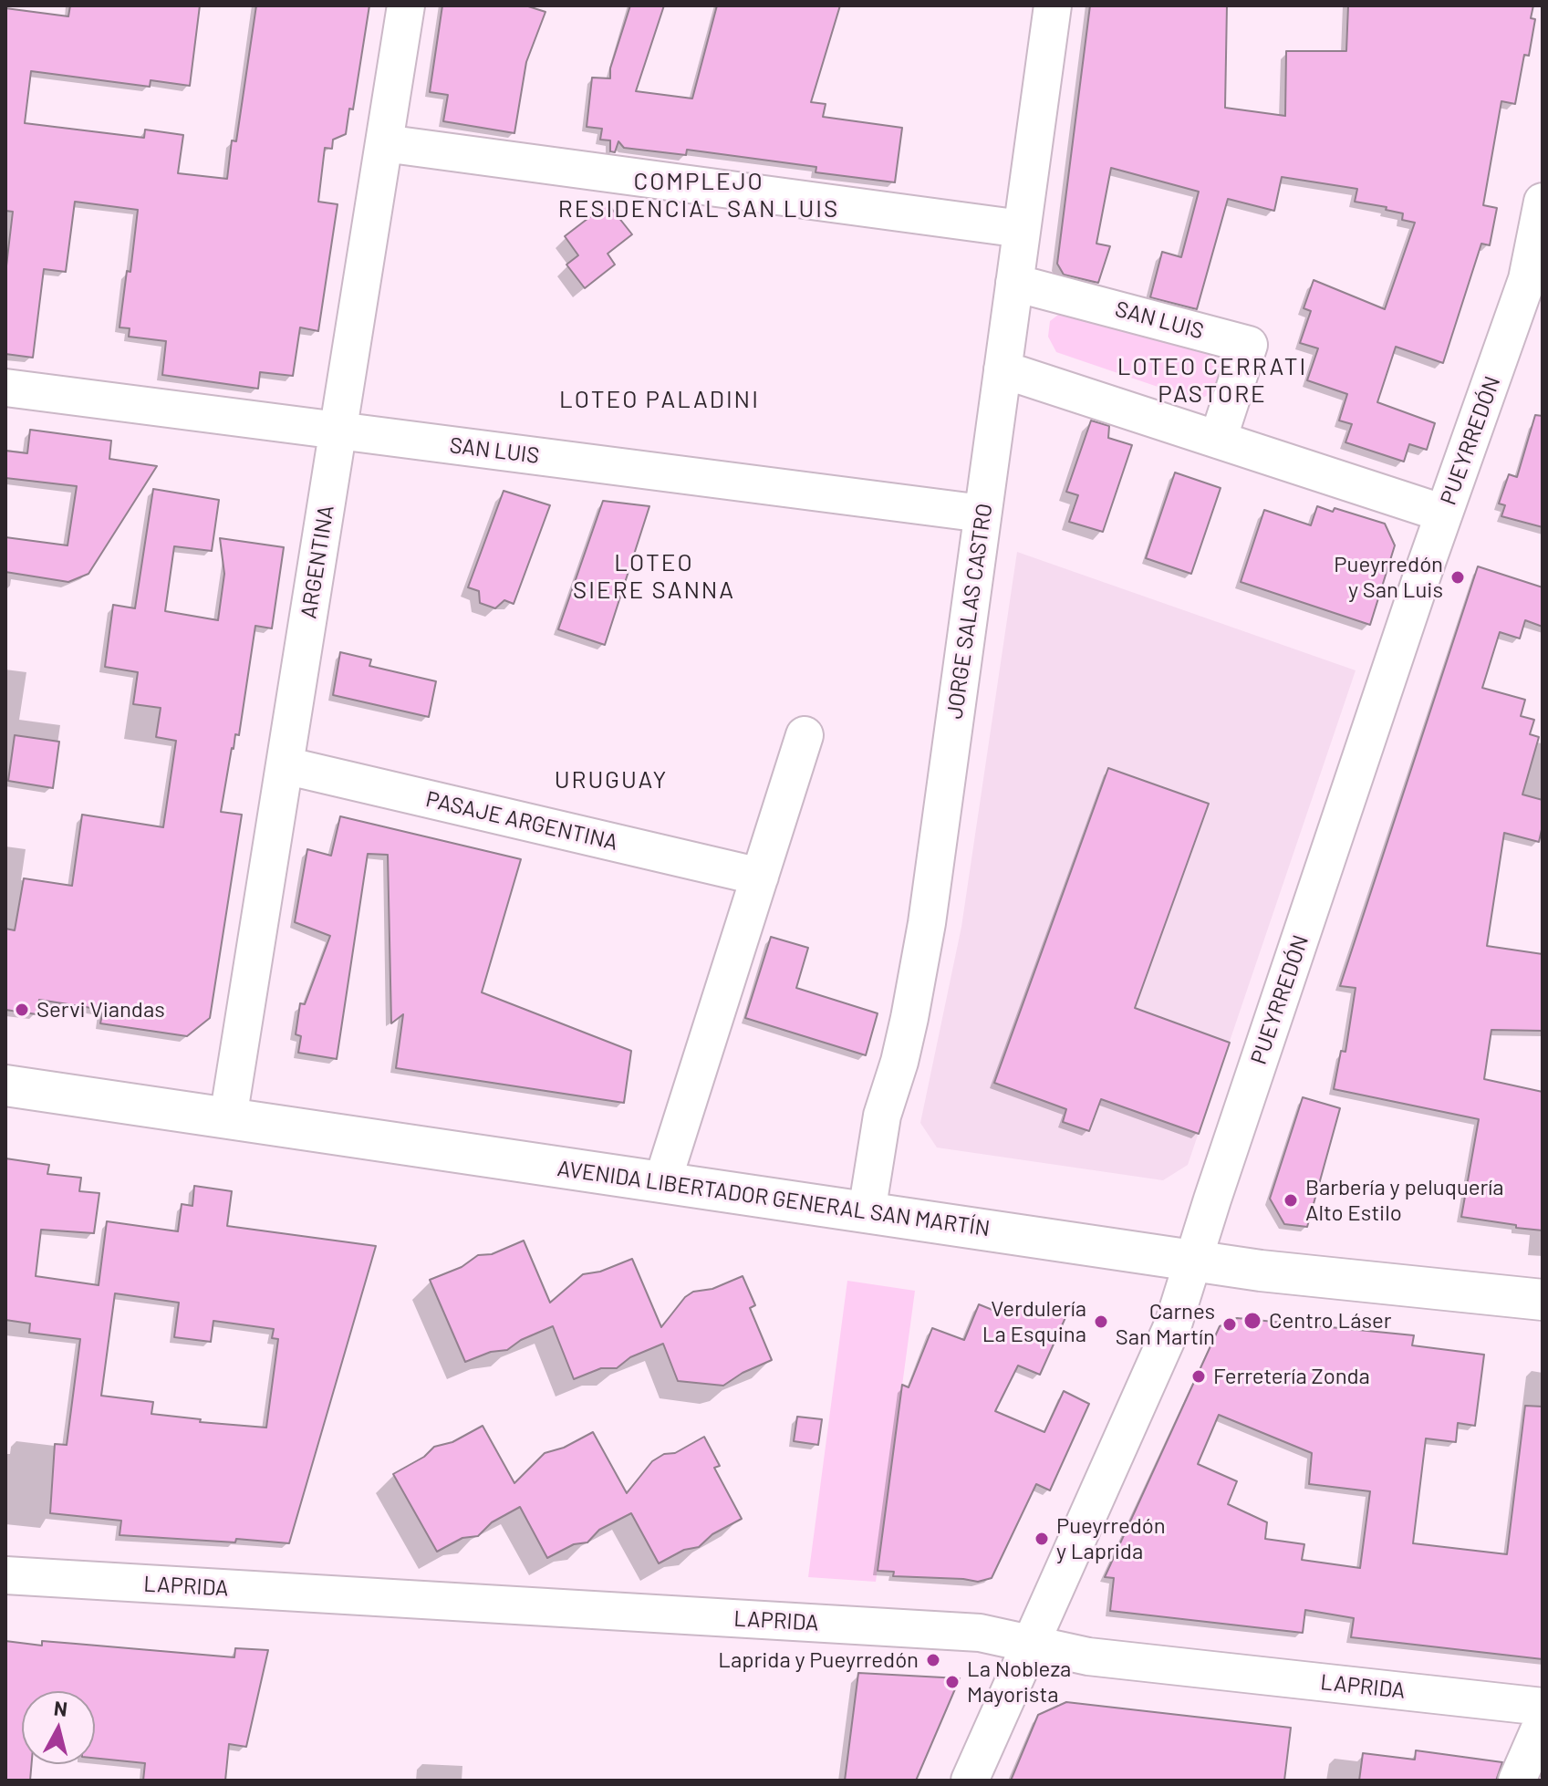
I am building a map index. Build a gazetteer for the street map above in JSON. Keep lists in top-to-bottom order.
{
  "streets": {
    "main road": ["AVENIDA LIBERTADOR GENERAL SAN MARTÍN"],
    "street": [
      "SAN LUIS",
      "PUEYRREDÓN",
      "ARGENTINA",
      "JORGE SALAS CASTRO",
      "PASAJE ARGENTINA",
      "LAPRIDA"
    ]
  },
  "crossings": [
    ["SAN LUIS", "ARGENTINA"],
    ["SAN LUIS", "JORGE SALAS CASTRO"],
    ["PUEYRREDÓN", "AVENIDA LIBERTADOR GENERAL SAN MARTÍN"],
    ["PUEYRREDÓN", "LAPRIDA"],
    ["ARGENTINA", "PASAJE ARGENTINA"],
    ["ARGENTINA", "AVENIDA LIBERTADOR GENERAL SAN MARTÍN"],
    ["JORGE SALAS CASTRO", "AVENIDA LIBERTADOR GENERAL SAN MARTÍN"]
  ],
  "districts": [
    "COMPLEJO RESIDENCIAL SAN LUIS",
    "LOTEO CERRATI PASTORE",
    "LOTEO PALADINI",
    "LOTEO SIERE SANNA",
    "URUGUAY"
  ],
  "places": [
    "Pueyrredón y San Luis",
    "Servi Viandas",
    "Barbería y peluquería Alto Estilo",
    "Centro Láser",
    "Verdulería La Esquina",
    "Carnes San Martín",
    "Ferretería Zonda",
    "Pueyrredón y Laprida",
    "Laprida y Pueyrredón",
    "La Nobleza Mayorista"
  ],
  "north": "top"
}
